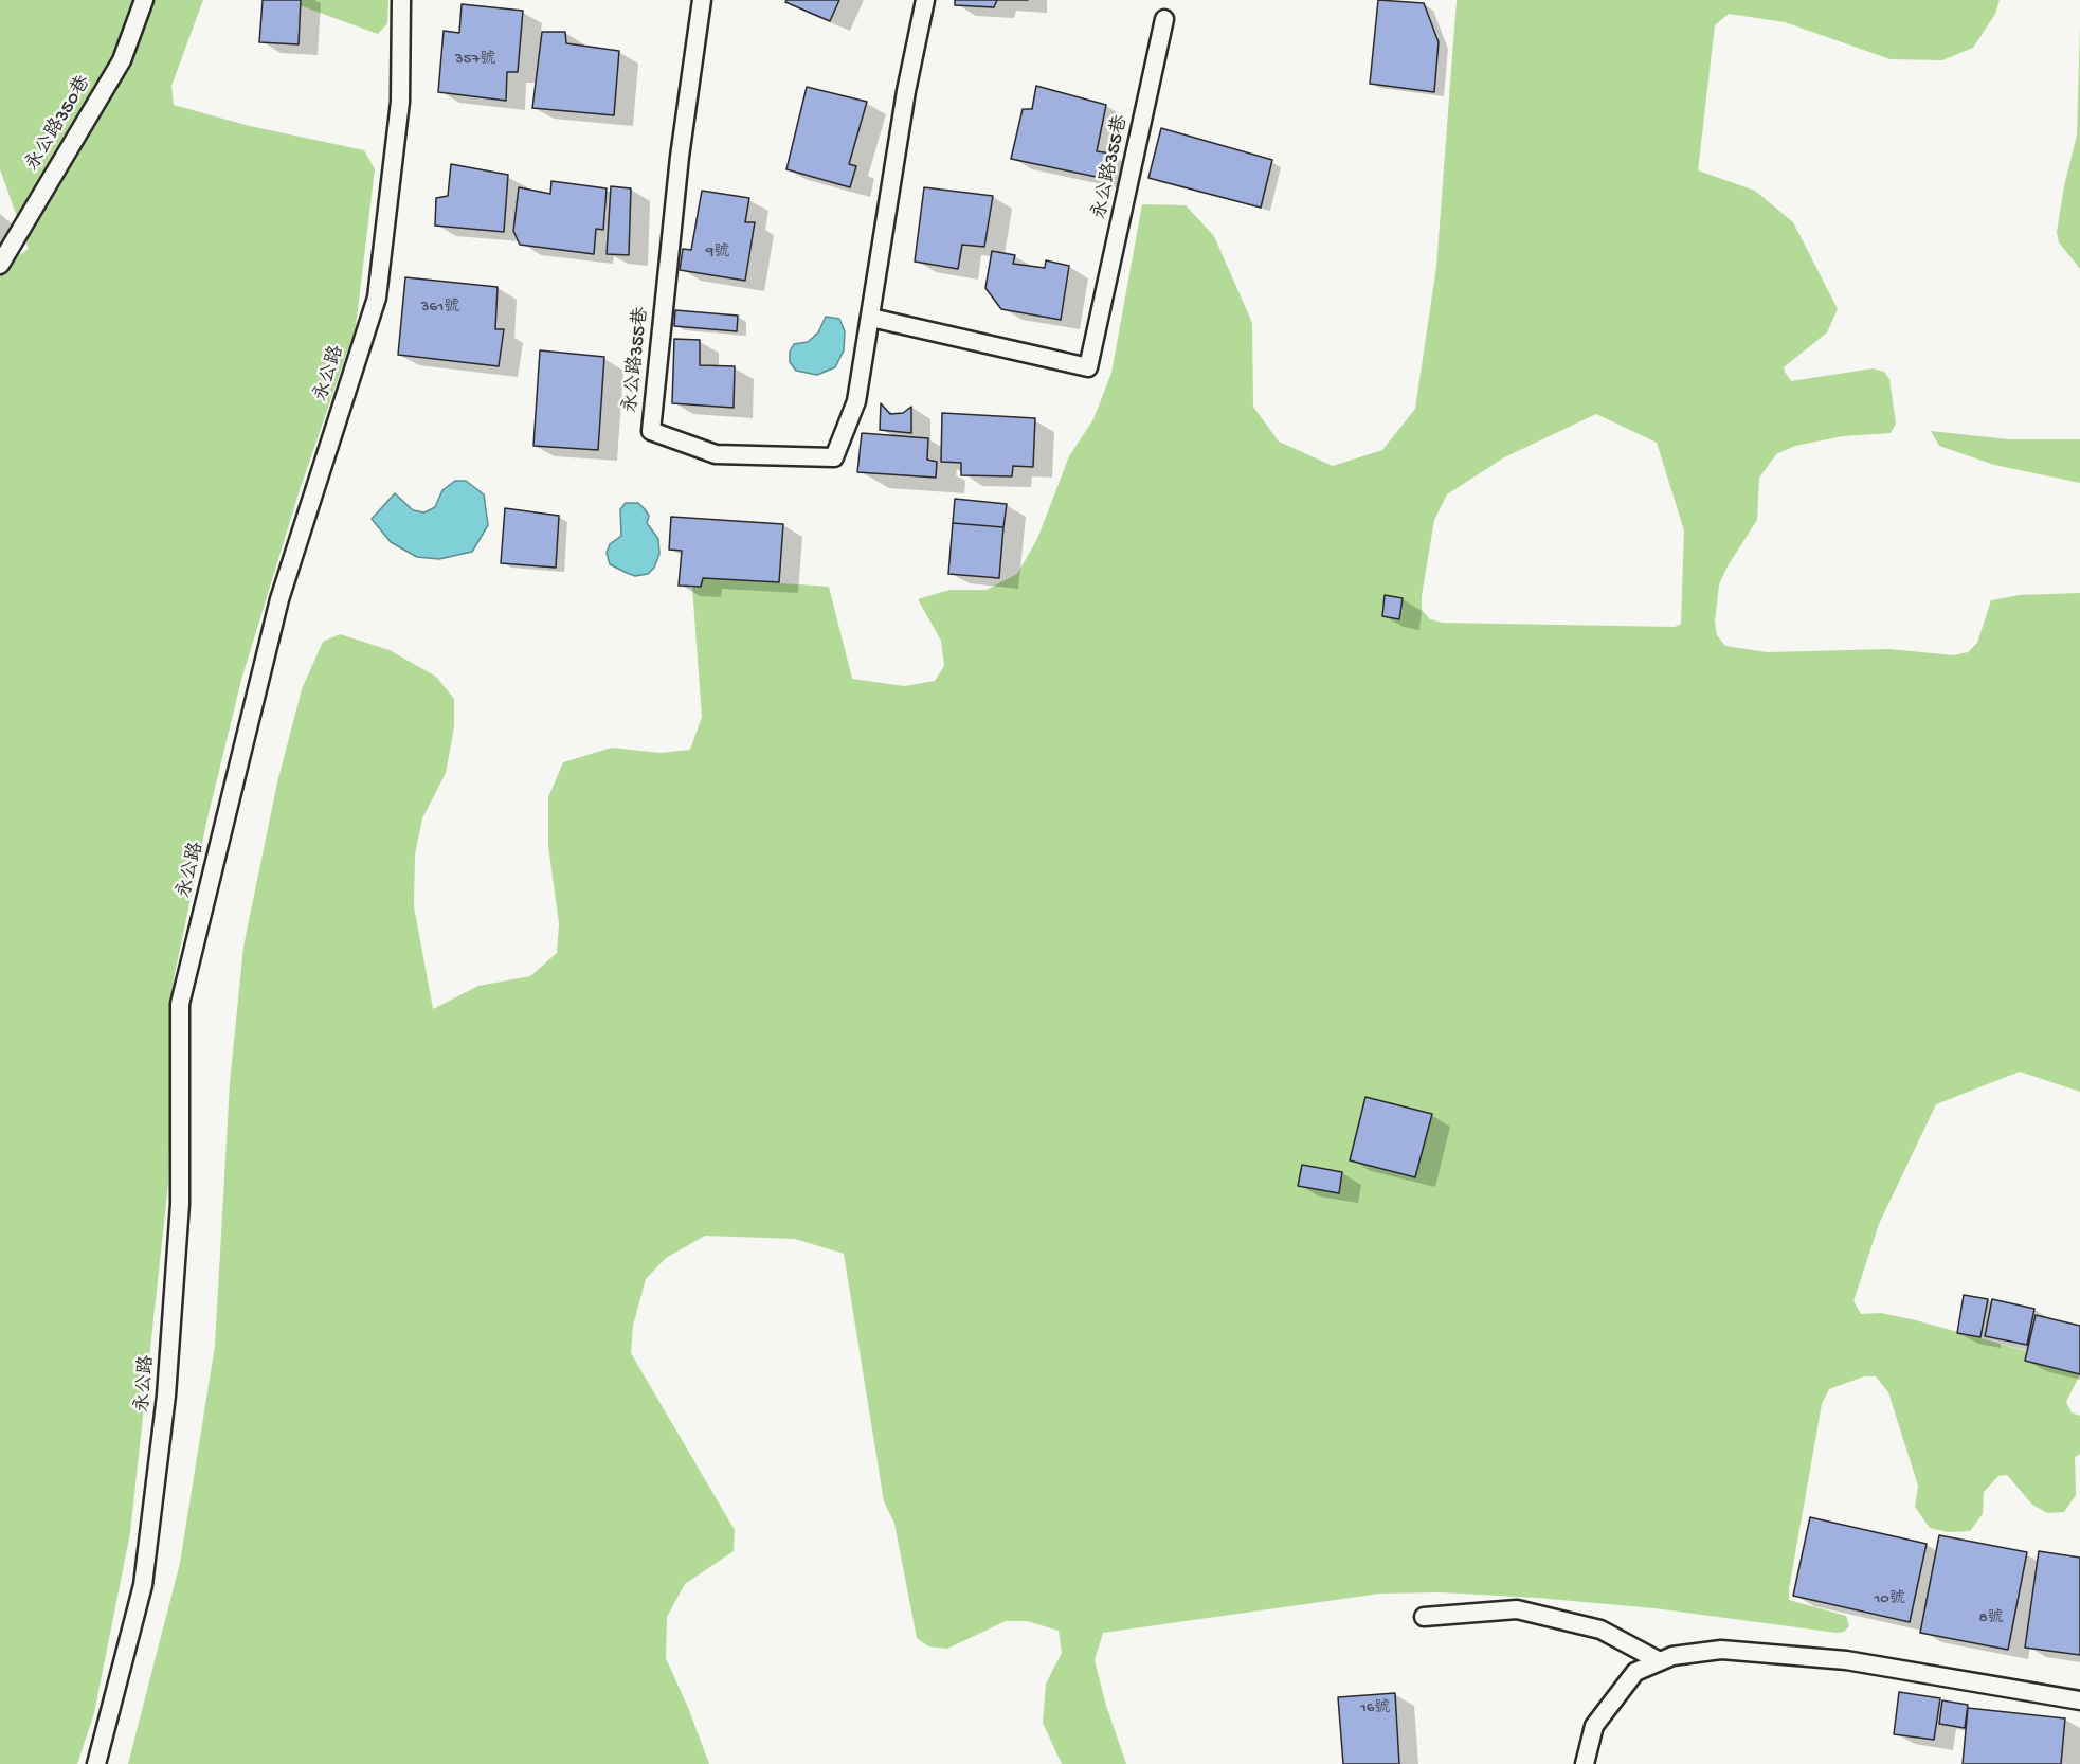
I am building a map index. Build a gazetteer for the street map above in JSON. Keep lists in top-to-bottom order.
{
  "streets": {
    "lane": ["永公路350巷", "永公路355巷", "永公路"]
  },
  "house_numbers": [
    "357號",
    "9號",
    "361號",
    "10號",
    "8號",
    "16號"
  ]
}
